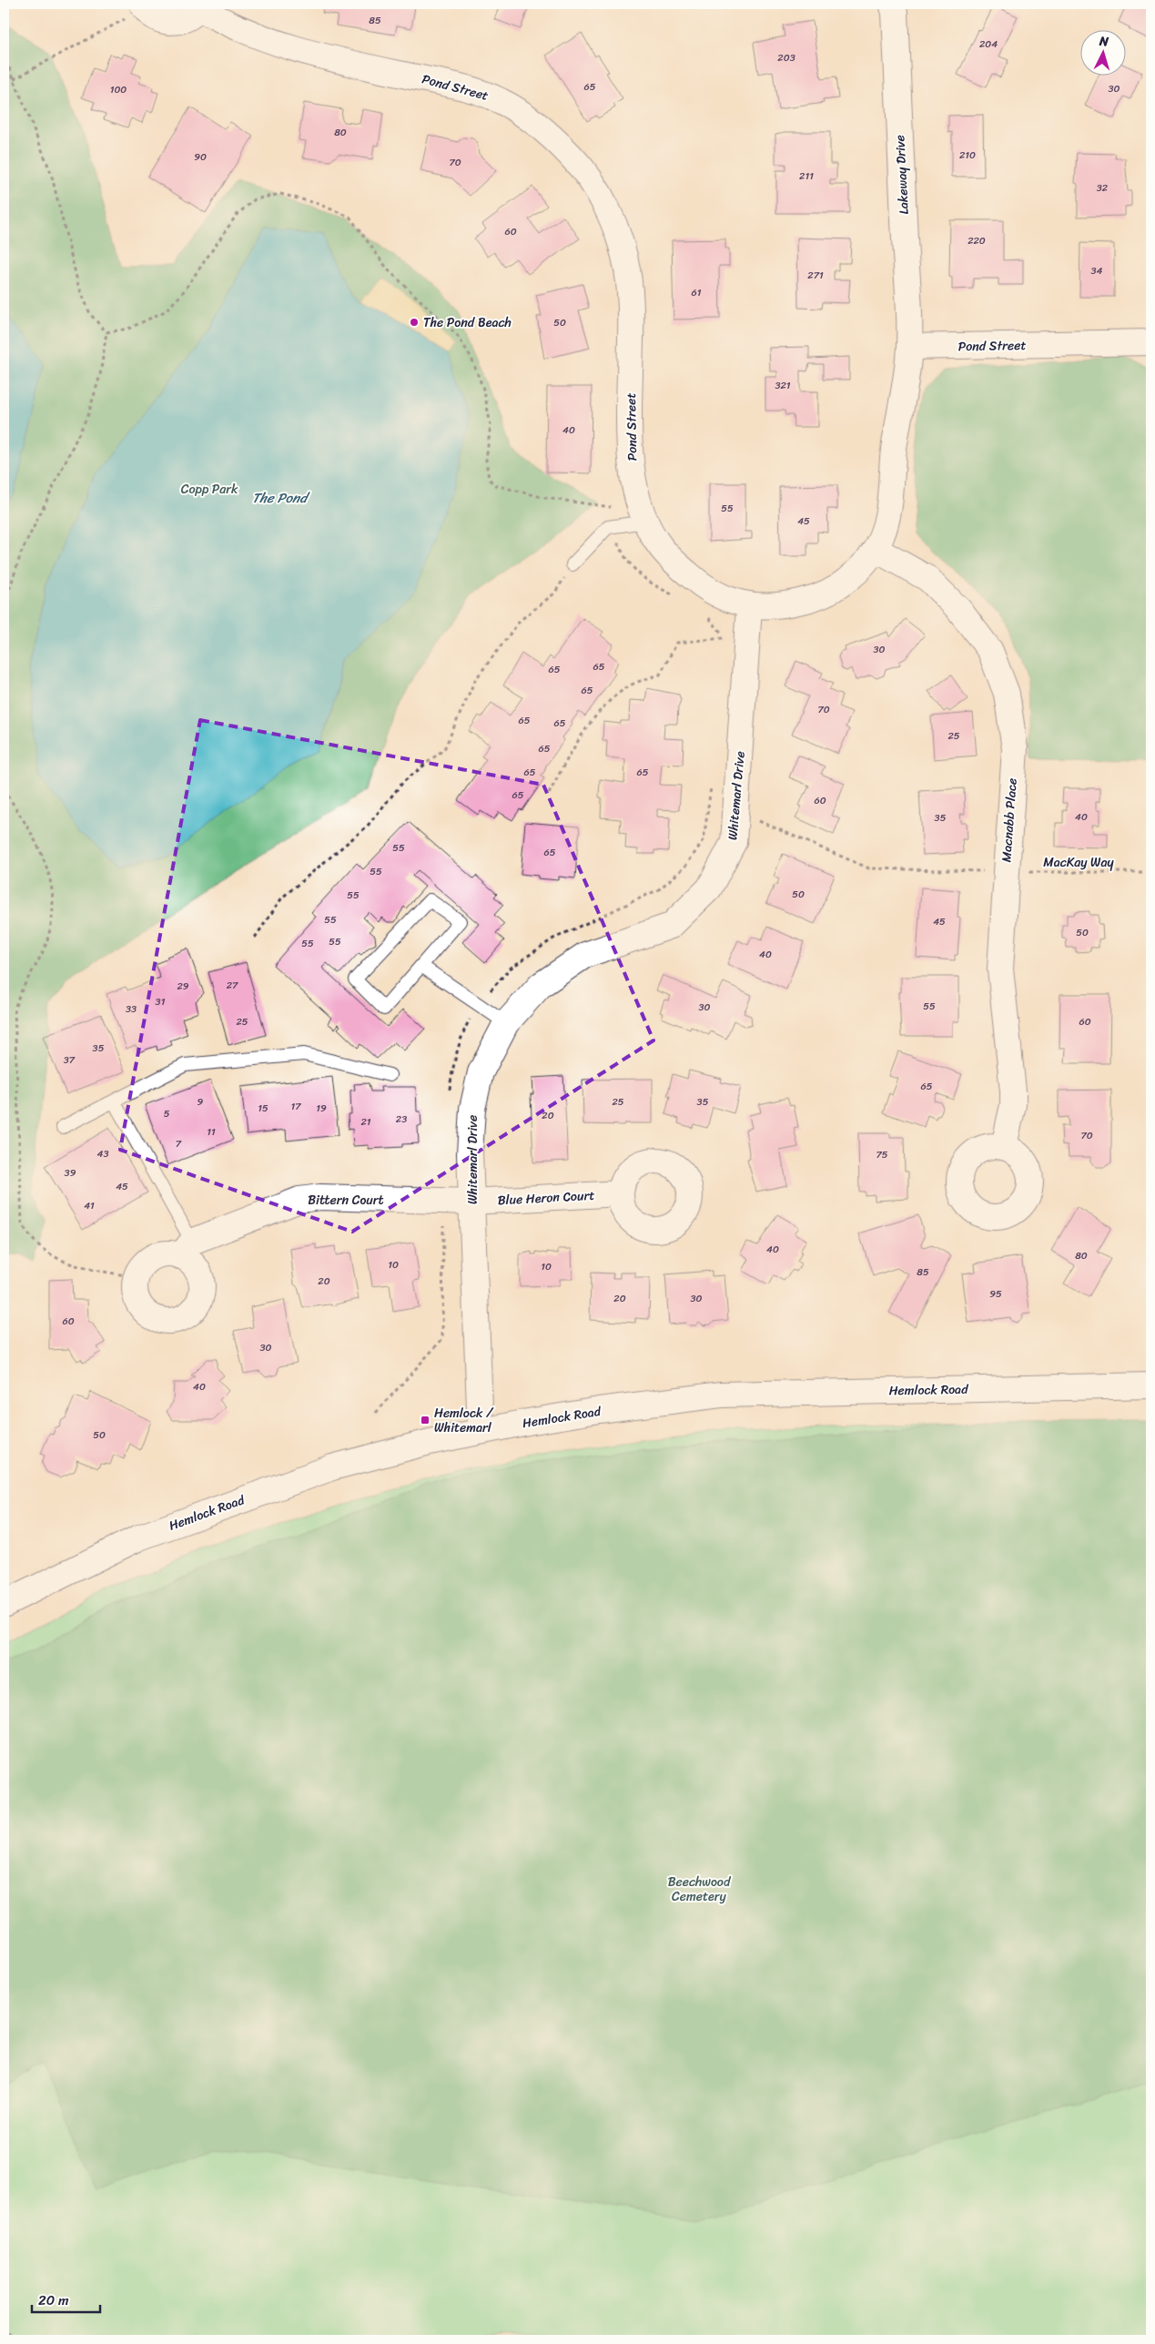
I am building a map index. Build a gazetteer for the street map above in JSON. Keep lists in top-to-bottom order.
{
  "streets": {
    "street": [
      "Pond Street",
      "Lakeway Drive",
      "Whitemarl Drive",
      "Macnabb Place",
      "Blue Heron Court",
      "Bittern Court",
      "Hemlock Road"
    ],
    "path": ["MacKay Way"]
  },
  "crossings": [
    ["Pond Street", "Lakeway Drive"],
    ["Pond Street", "Whitemarl Drive"],
    ["Pond Street", "Macnabb Place"],
    ["Whitemarl Drive", "MacKay Way"],
    ["Whitemarl Drive", "Blue Heron Court"],
    ["Whitemarl Drive", "Bittern Court"],
    ["Whitemarl Drive", "Hemlock Road"],
    ["Macnabb Place", "MacKay Way"],
    ["Blue Heron Court", "Bittern Court"]
  ],
  "water": ["The Pond"],
  "parks": ["Copp Park", "Beechwood Cemetery"],
  "places": {
    "other": ["The Pond Beach"],
    "transit": ["Hemlock / Whitemarl"]
  },
  "house_numbers": [
    "85",
    "204",
    "203",
    "65",
    "30",
    "100",
    "80",
    "210",
    "90",
    "70",
    "211",
    "32",
    "60",
    "220",
    "34",
    "271",
    "61",
    "50",
    "321",
    "40",
    "55",
    "45",
    "30",
    "65",
    "65",
    "65",
    "70",
    "65",
    "65",
    "25",
    "65",
    "65",
    "65",
    "65",
    "60",
    "40",
    "35",
    "55",
    "65",
    "55",
    "50",
    "55",
    "55",
    "45",
    "50",
    "55",
    "55",
    "40",
    "27",
    "29",
    "31",
    "55",
    "30",
    "33",
    "25",
    "60",
    "35",
    "37",
    "65",
    "9",
    "25",
    "35",
    "17",
    "15",
    "19",
    "5",
    "20",
    "23",
    "21",
    "11",
    "70",
    "7",
    "43",
    "75",
    "39",
    "45",
    "41",
    "40",
    "80",
    "10",
    "10",
    "85",
    "20",
    "95",
    "20",
    "30",
    "60",
    "30",
    "40",
    "50"
  ],
  "scale_bar": "20 m",
  "north": "top"
}
